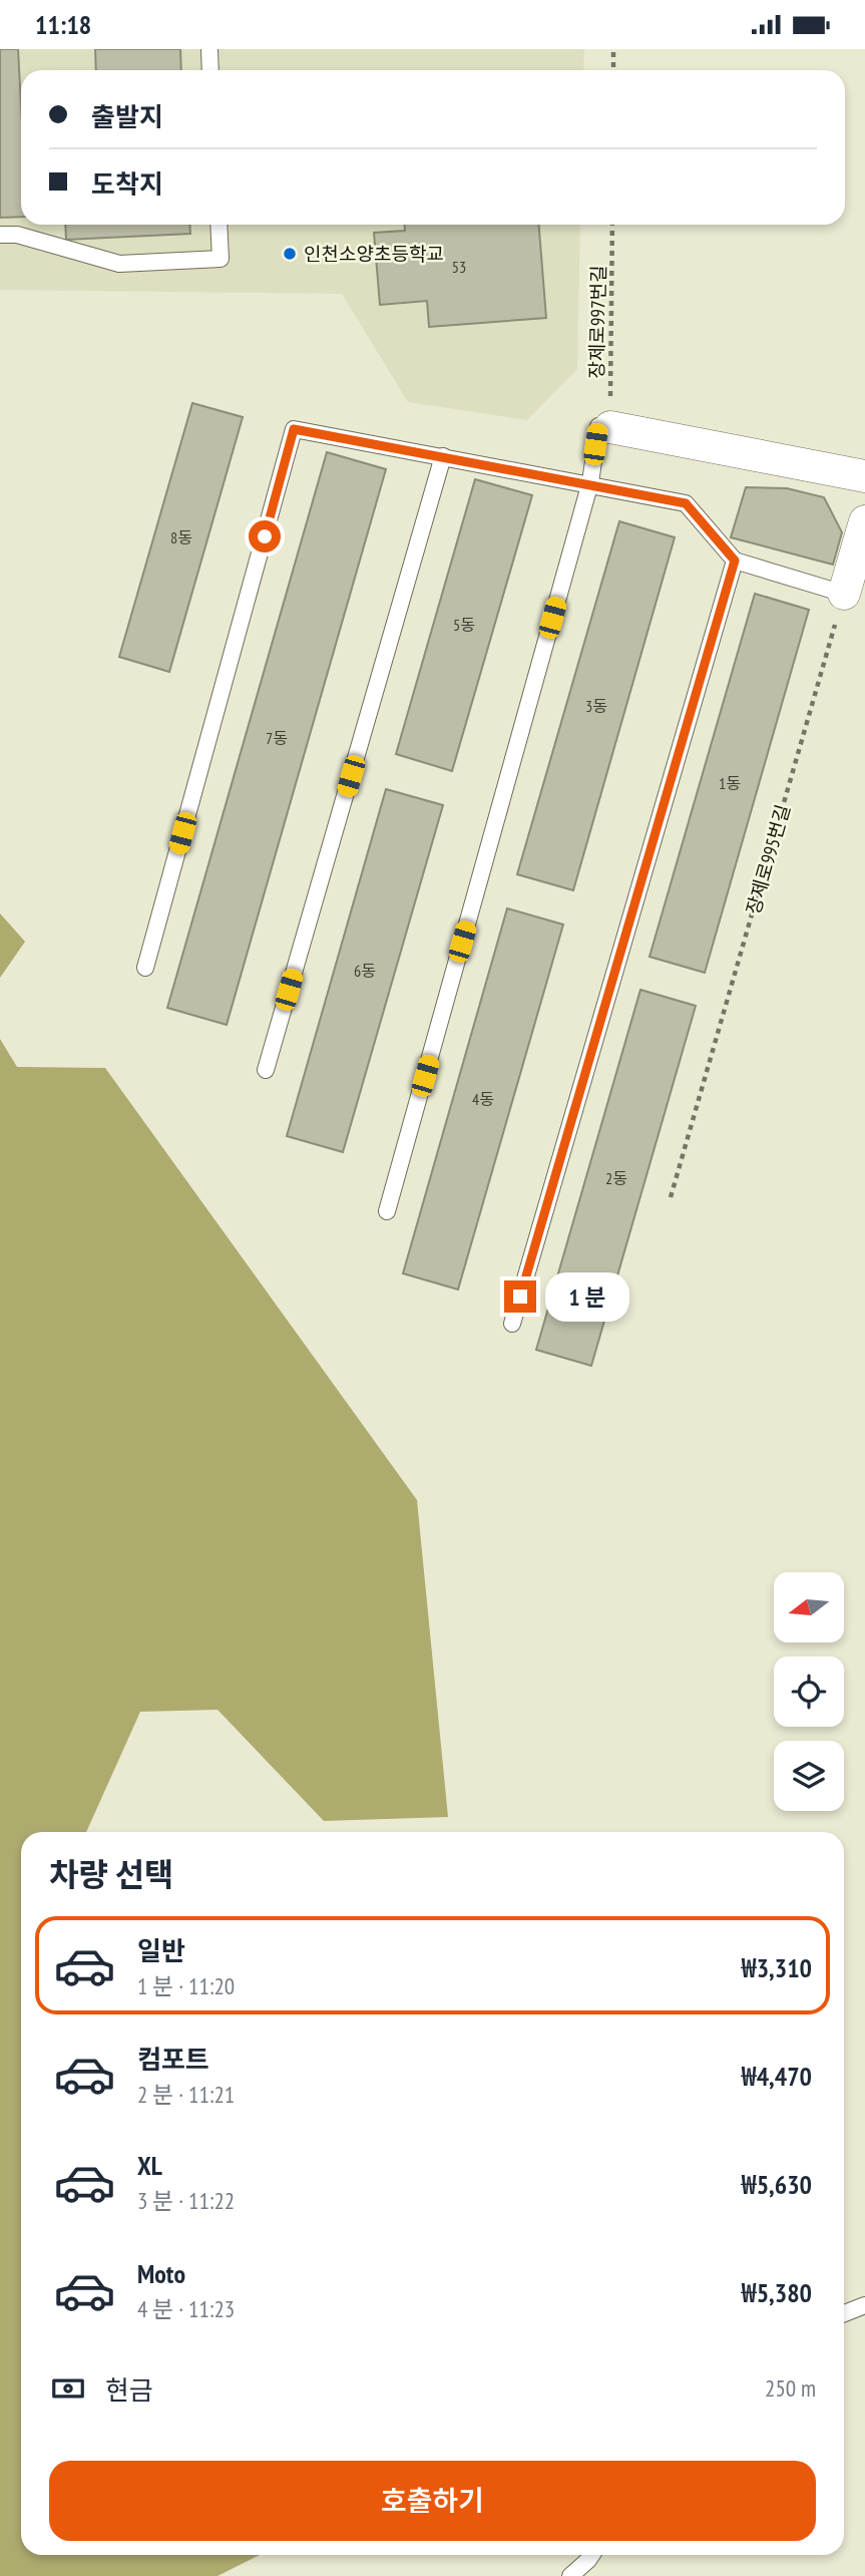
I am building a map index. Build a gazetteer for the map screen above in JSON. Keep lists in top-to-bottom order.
{
  "streets": {
    "path": ["장제로997번길", "장제로995번길"]
  },
  "places": ["인천소양초등학교"],
  "house_numbers": [
    "53",
    "8동",
    "5동",
    "3동",
    "7동",
    "1동",
    "6동",
    "4동",
    "2동"
  ],
  "north": "left",
  "page": {
    "status": "11:18",
    "banner": ["출발지", "도착지"],
    "bubble": "1 분",
    "heading": "차량 선택",
    "list": [
      {
        "name": "일반",
        "note": "1 분 · 11:20",
        "value": "₩3,310"
      },
      {
        "name": "컴포트",
        "note": "2 분 · 11:21",
        "value": "₩4,470"
      },
      {
        "name": "XL",
        "note": "3 분 · 11:22",
        "value": "₩5,630"
      },
      {
        "name": "Moto",
        "note": "4 분 · 11:23",
        "value": "₩5,380"
      }
    ],
    "pay": ["현금", "250 m"],
    "buttons": "호출하기"
  }
}
